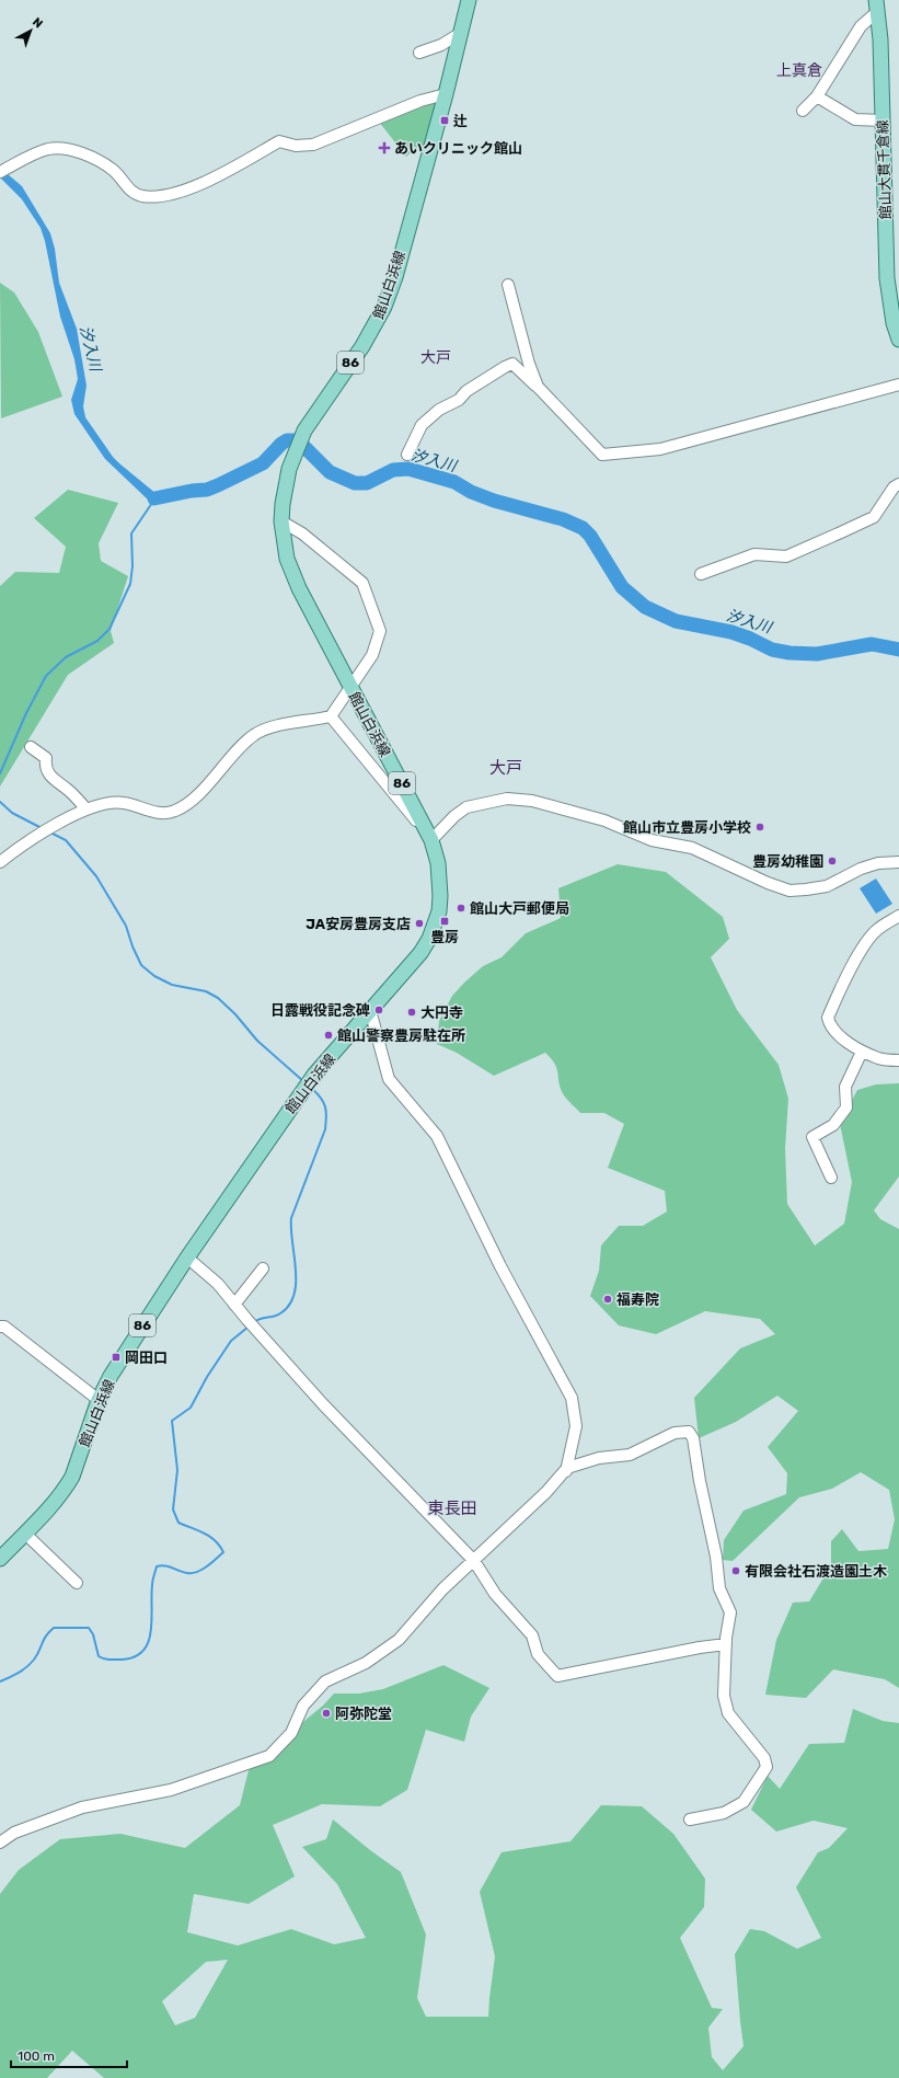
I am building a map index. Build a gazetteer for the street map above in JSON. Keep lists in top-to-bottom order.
{
  "streets": {
    "main road": ["館山大貫千倉線", "館山白浜線", "86"]
  },
  "districts": [
    "上真倉",
    "大戸",
    "大戸",
    "東長田"
  ],
  "water": ["汐入川"],
  "places": {
    "transit": ["辻", "豊房", "岡田口"],
    "health": ["あいクリニック館山"],
    "other": [
      "館山市立豊房小学校",
      "豊房幼稚園",
      "館山大戸郵便局",
      "JA安房豊房支店",
      "日露戦役記念碑",
      "大円寺",
      "館山警察豊房駐在所",
      "福寿院",
      "有限会社石渡造園土木",
      "阿弥陀堂"
    ]
  },
  "scale_bar": "100 m",
  "north": "top right"
}
